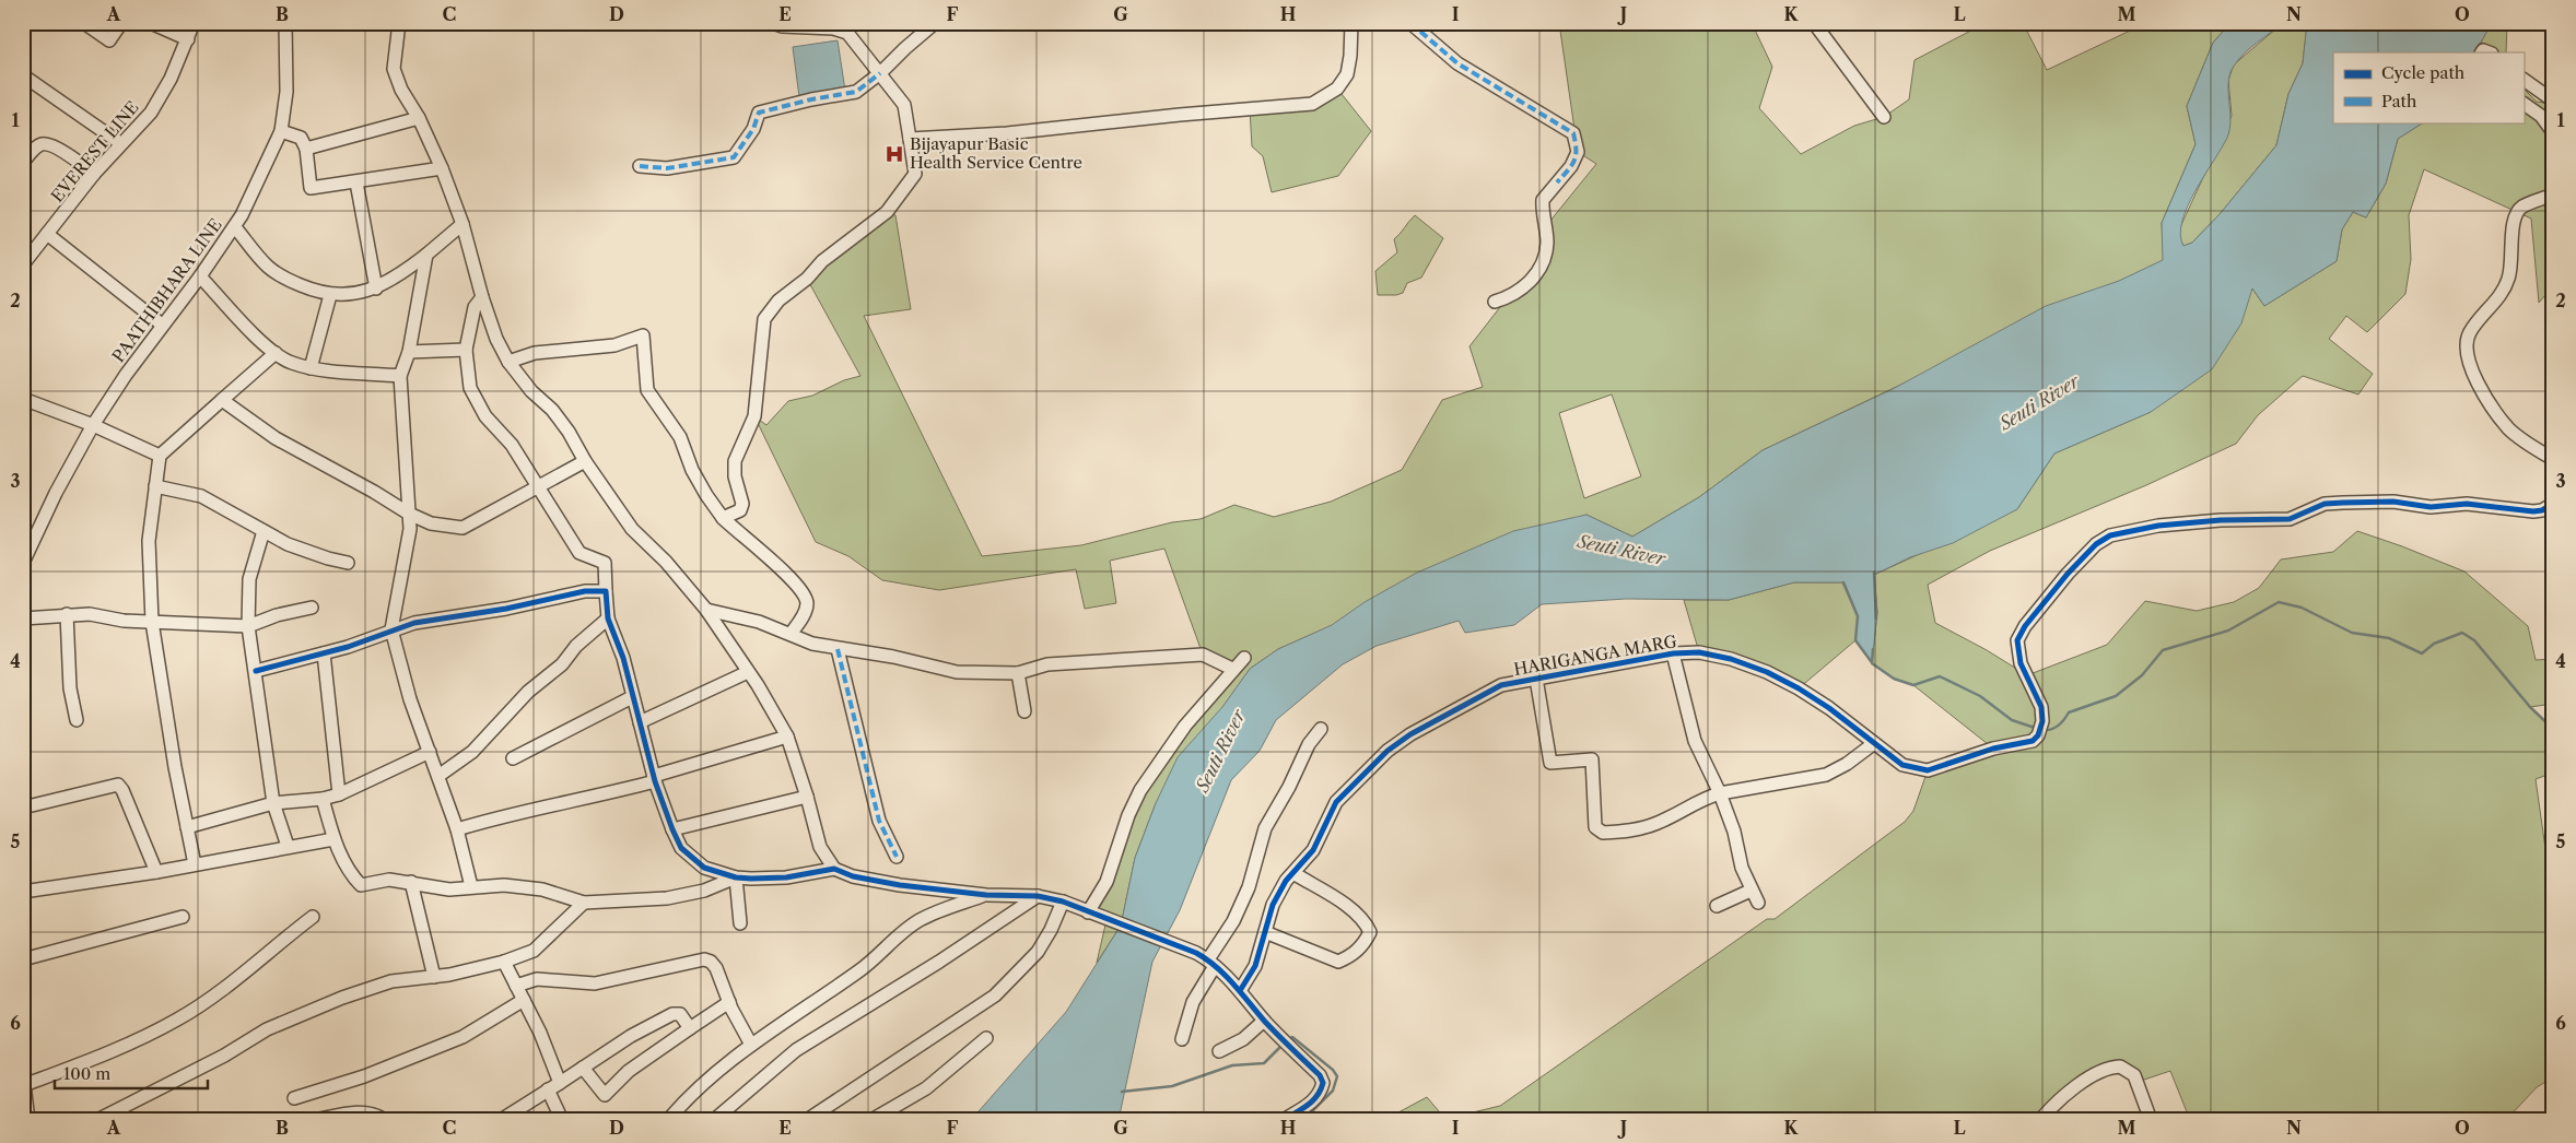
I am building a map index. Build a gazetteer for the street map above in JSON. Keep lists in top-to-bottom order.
{
  "streets": {
    "street": ["EVEREST LINE", "PAATHIBHARA LINE", "HARIGANGA MARG"]
  },
  "water": ["Seuti River"],
  "places": {
    "hospital": ["Bijayapur Basic Health Service Centre"]
  },
  "legend": ["Cycle path", "Path"],
  "scale_bar": "100 m",
  "grid": {
    "columns": [
      "A",
      "B",
      "C",
      "D",
      "E",
      "F",
      "G",
      "H",
      "I",
      "J",
      "K",
      "L",
      "M",
      "N",
      "O"
    ],
    "rows": [
      "1",
      "2",
      "3",
      "4",
      "5",
      "6"
    ]
  }
}
